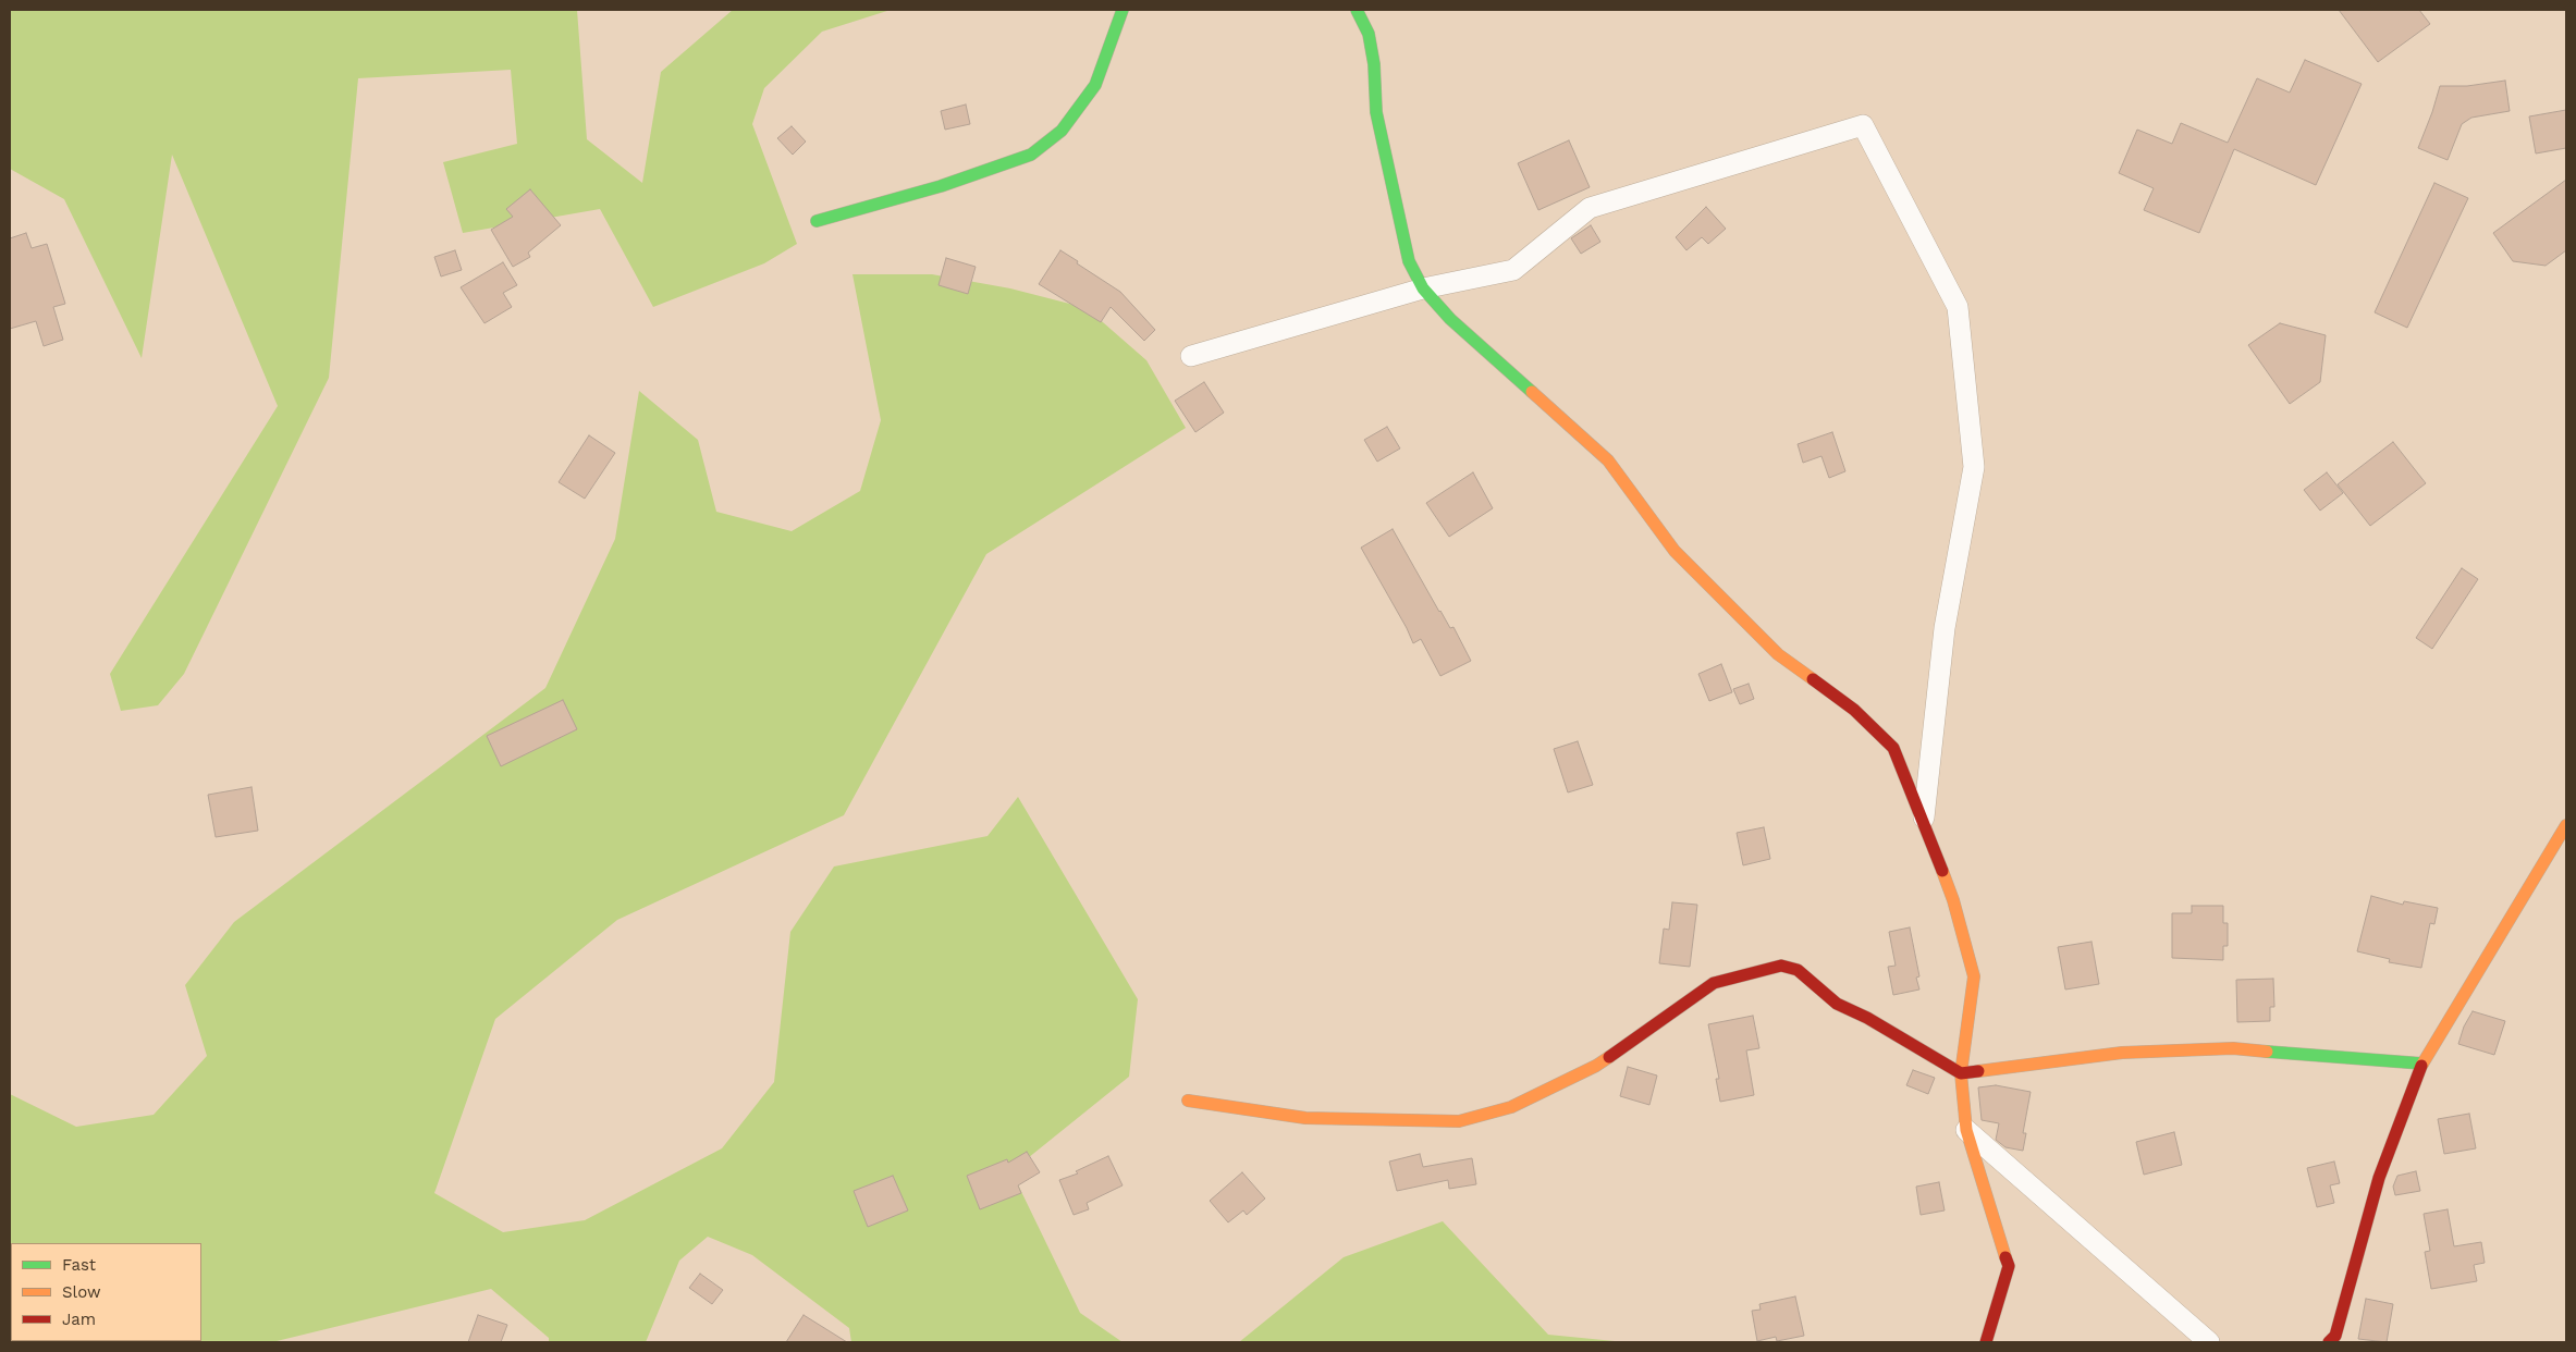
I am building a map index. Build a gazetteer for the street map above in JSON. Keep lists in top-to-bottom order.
{
  "legend": ["Fast", "Slow", "Jam"]
}
